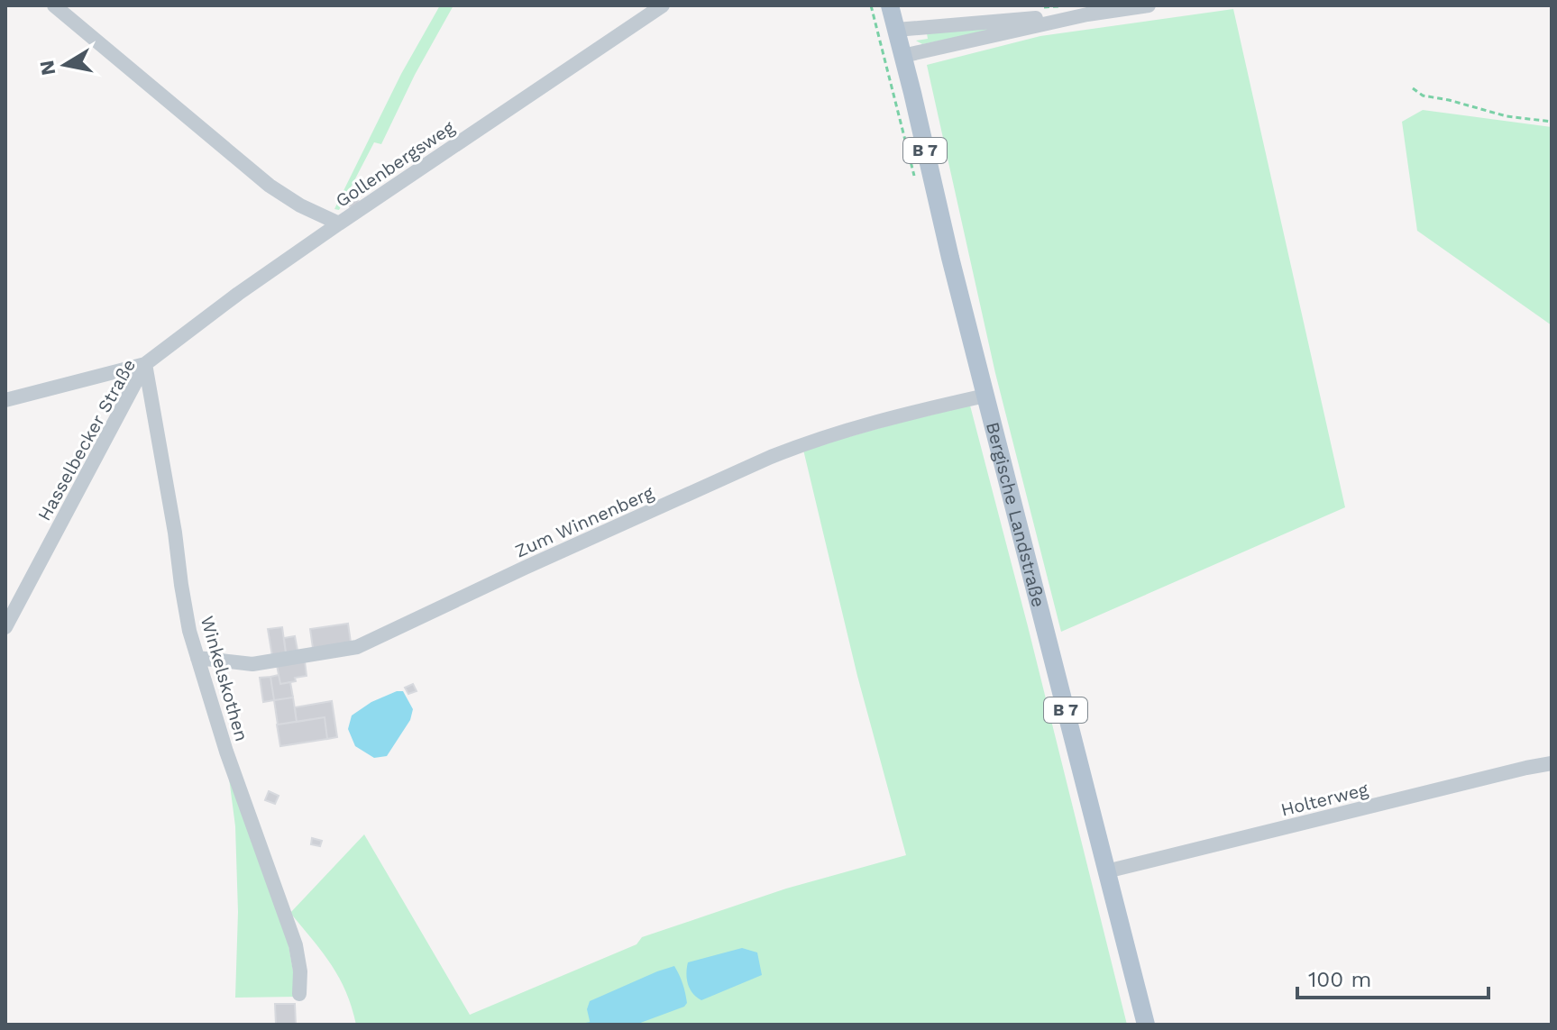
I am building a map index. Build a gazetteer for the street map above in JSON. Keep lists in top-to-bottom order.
{
  "streets": {
    "main road": ["B 7", "Bergische Landstraße"],
    "street": [
      "Gollenbergsweg",
      "Hasselbecker Straße",
      "Zum Winnenberg",
      "Winkelskothen",
      "Holterweg"
    ]
  },
  "crossings": [
    ["Gollenbergsweg", "Hasselbecker Straße"],
    ["Hasselbecker Straße", "Winkelskothen"],
    ["Bergische Landstraße", "Zum Winnenberg"],
    ["Bergische Landstraße", "Holterweg"],
    ["Zum Winnenberg", "Winkelskothen"]
  ],
  "scale_bar": "100 m",
  "north": "left"
}
